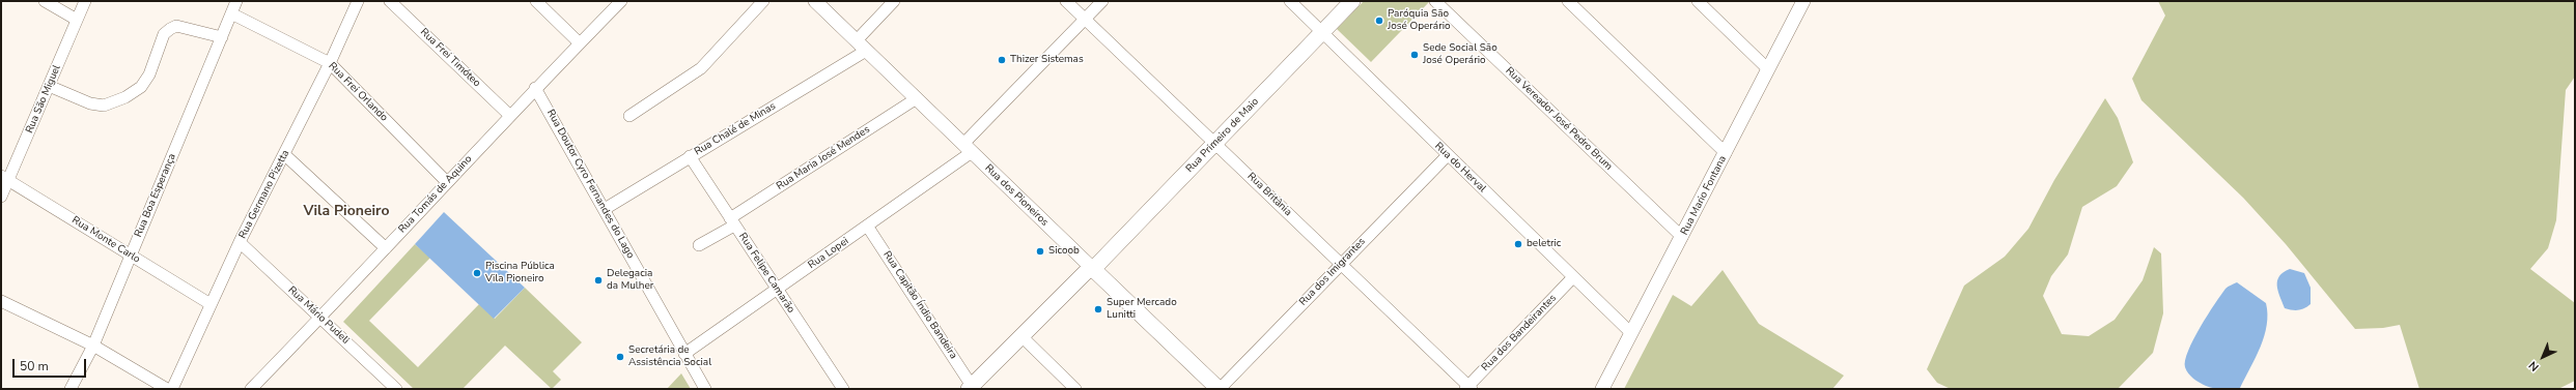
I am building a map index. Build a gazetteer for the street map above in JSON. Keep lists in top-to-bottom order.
{
  "streets": {
    "main road": ["Rua Primeiro de Maio", "Rua dos Pioneiros"],
    "street": [
      "Rua Frei Timóteo",
      "Rua Frei Orlando",
      "Rua São Miguel",
      "Rua Vereador José Pedro Brum",
      "Rua Chalé de Minas",
      "Rua Maria José Mendes",
      "Rua do Herval",
      "Rua Doutor Cyro Fernandes do Lago",
      "Rua Germano Pizetta",
      "Rua Tomás de Aquino",
      "Rua Britânia",
      "Rua Boa Esperança",
      "Rua Mario Fontana",
      "Rua Monte Carlo",
      "Rua Lopei",
      "Rua dos Imigrantes",
      "Rua Felipe Camarão",
      "Rua Capitão Índio Bandeira",
      "Rua Mário Pudeli",
      "Rua dos Bandeirantes"
    ]
  },
  "crossings": [
    ["Rua Frei Timóteo", "Rua Tomás de Aquino"],
    ["Rua Frei Orlando", "Rua Germano Pizetta"],
    ["Rua Frei Orlando", "Rua Tomás de Aquino"],
    ["Rua Frei Orlando", "Rua Boa Esperança"],
    ["Rua São Miguel", "Rua Monte Carlo"],
    ["Rua Vereador José Pedro Brum", "Rua Mario Fontana"],
    ["Rua Chalé de Minas", "Rua Doutor Cyro Fernandes do Lago"],
    ["Rua Chalé de Minas", "Rua dos Pioneiros"],
    ["Rua Chalé de Minas", "Rua Felipe Camarão"],
    ["Rua Primeiro de Maio", "Rua do Herval"],
    ["Rua Primeiro de Maio", "Rua Britânia"],
    ["Rua Primeiro de Maio", "Rua dos Pioneiros"],
    ["Rua Primeiro de Maio", "Rua Capitão Índio Bandeira"],
    ["Rua Maria José Mendes", "Rua dos Pioneiros"],
    ["Rua Maria José Mendes", "Rua Felipe Camarão"],
    ["Rua do Herval", "Rua Mario Fontana"],
    ["Rua do Herval", "Rua dos Imigrantes"],
    ["Rua do Herval", "Rua dos Bandeirantes"],
    ["Rua Doutor Cyro Fernandes do Lago", "Rua Tomás de Aquino"],
    ["Rua Doutor Cyro Fernandes do Lago", "Rua Lopei"],
    ["Rua Germano Pizetta", "Rua Monte Carlo"],
    ["Rua Germano Pizetta", "Rua Mário Pudeli"],
    ["Rua Tomás de Aquino", "Rua Mário Pudeli"],
    ["Rua Britânia", "Rua Lopei"],
    ["Rua Britânia", "Rua dos Imigrantes"],
    ["Rua Britânia", "Rua dos Bandeirantes"],
    ["Rua Boa Esperança", "Rua Monte Carlo"],
    ["Rua dos Pioneiros", "Rua Lopei"],
    ["Rua dos Pioneiros", "Rua dos Imigrantes"],
    ["Rua Lopei", "Rua Felipe Camarão"],
    ["Rua Lopei", "Rua Capitão Índio Bandeira"]
  ],
  "districts": ["Vila Pioneiro"],
  "places": [
    "Paróquia São José Operário",
    "Sede Social São José Operário",
    "Thizer Sistemas",
    "beletric",
    "Sicoob",
    "Piscina Pública Vila Pioneiro",
    "Delegacia da Mulher",
    "Super Mercado Lunitti",
    "Secretária de Assistência Social"
  ],
  "scale_bar": "50 m",
  "north": "bottom left"
}
